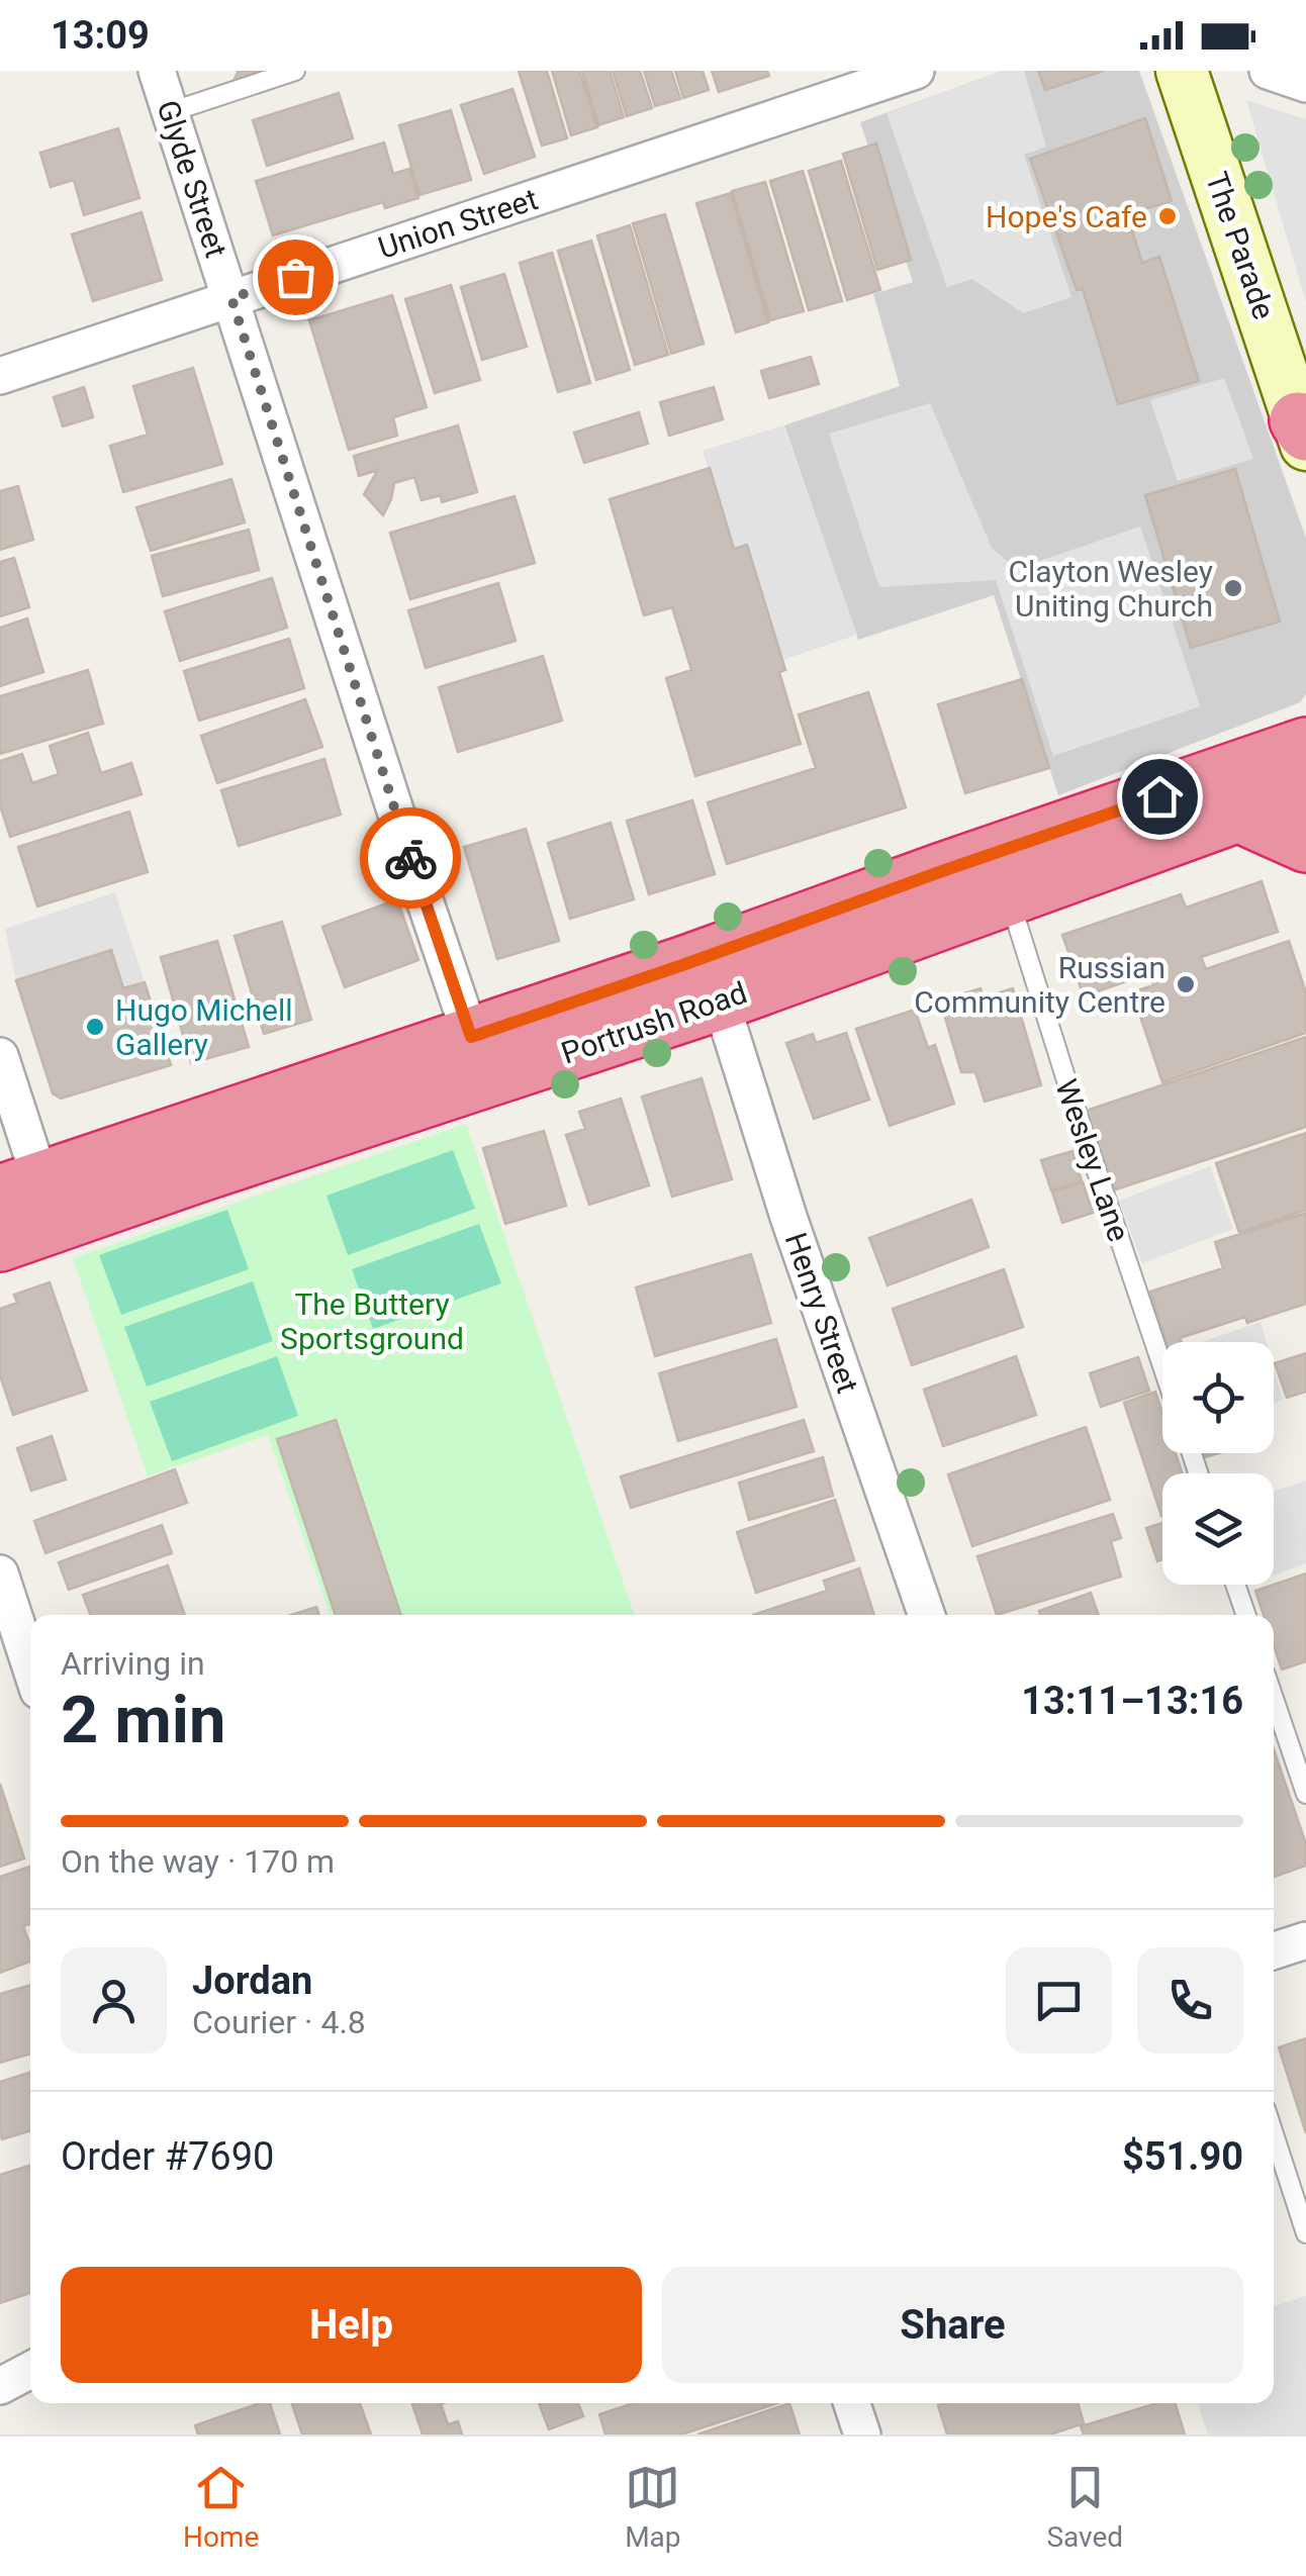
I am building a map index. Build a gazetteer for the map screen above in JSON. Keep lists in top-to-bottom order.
{
  "streets": {
    "highway": ["Portrush Road"],
    "main road": ["The Parade"],
    "street": ["Glyde Street", "Union Street", "Henry Street"],
    "lane": ["Wesley Lane"]
  },
  "crossings": [
    ["Glyde Street", "Union Street"],
    ["Glyde Street", "Portrush Road"],
    ["Portrush Road", "Wesley Lane"],
    ["Portrush Road", "Henry Street"]
  ],
  "parks": ["The Buttery Sportsground"],
  "places": [
    "Hope's Cafe",
    "Clayton Wesley Uniting Church",
    "Russian Community Centre",
    "Hugo Michell Gallery"
  ],
  "page": {
    "status": "13:09",
    "heading": ["2 min", "Arriving in", "13:11–13:16"],
    "panel": [
      "Jordan",
      "Courier · 4.8",
      "Order #7690",
      "$51.90"
    ],
    "bar": "On the way · 170 m",
    "buttons": ["Help", "Share"],
    "tabs": ["Home", "Map", "Saved"]
  }
}
